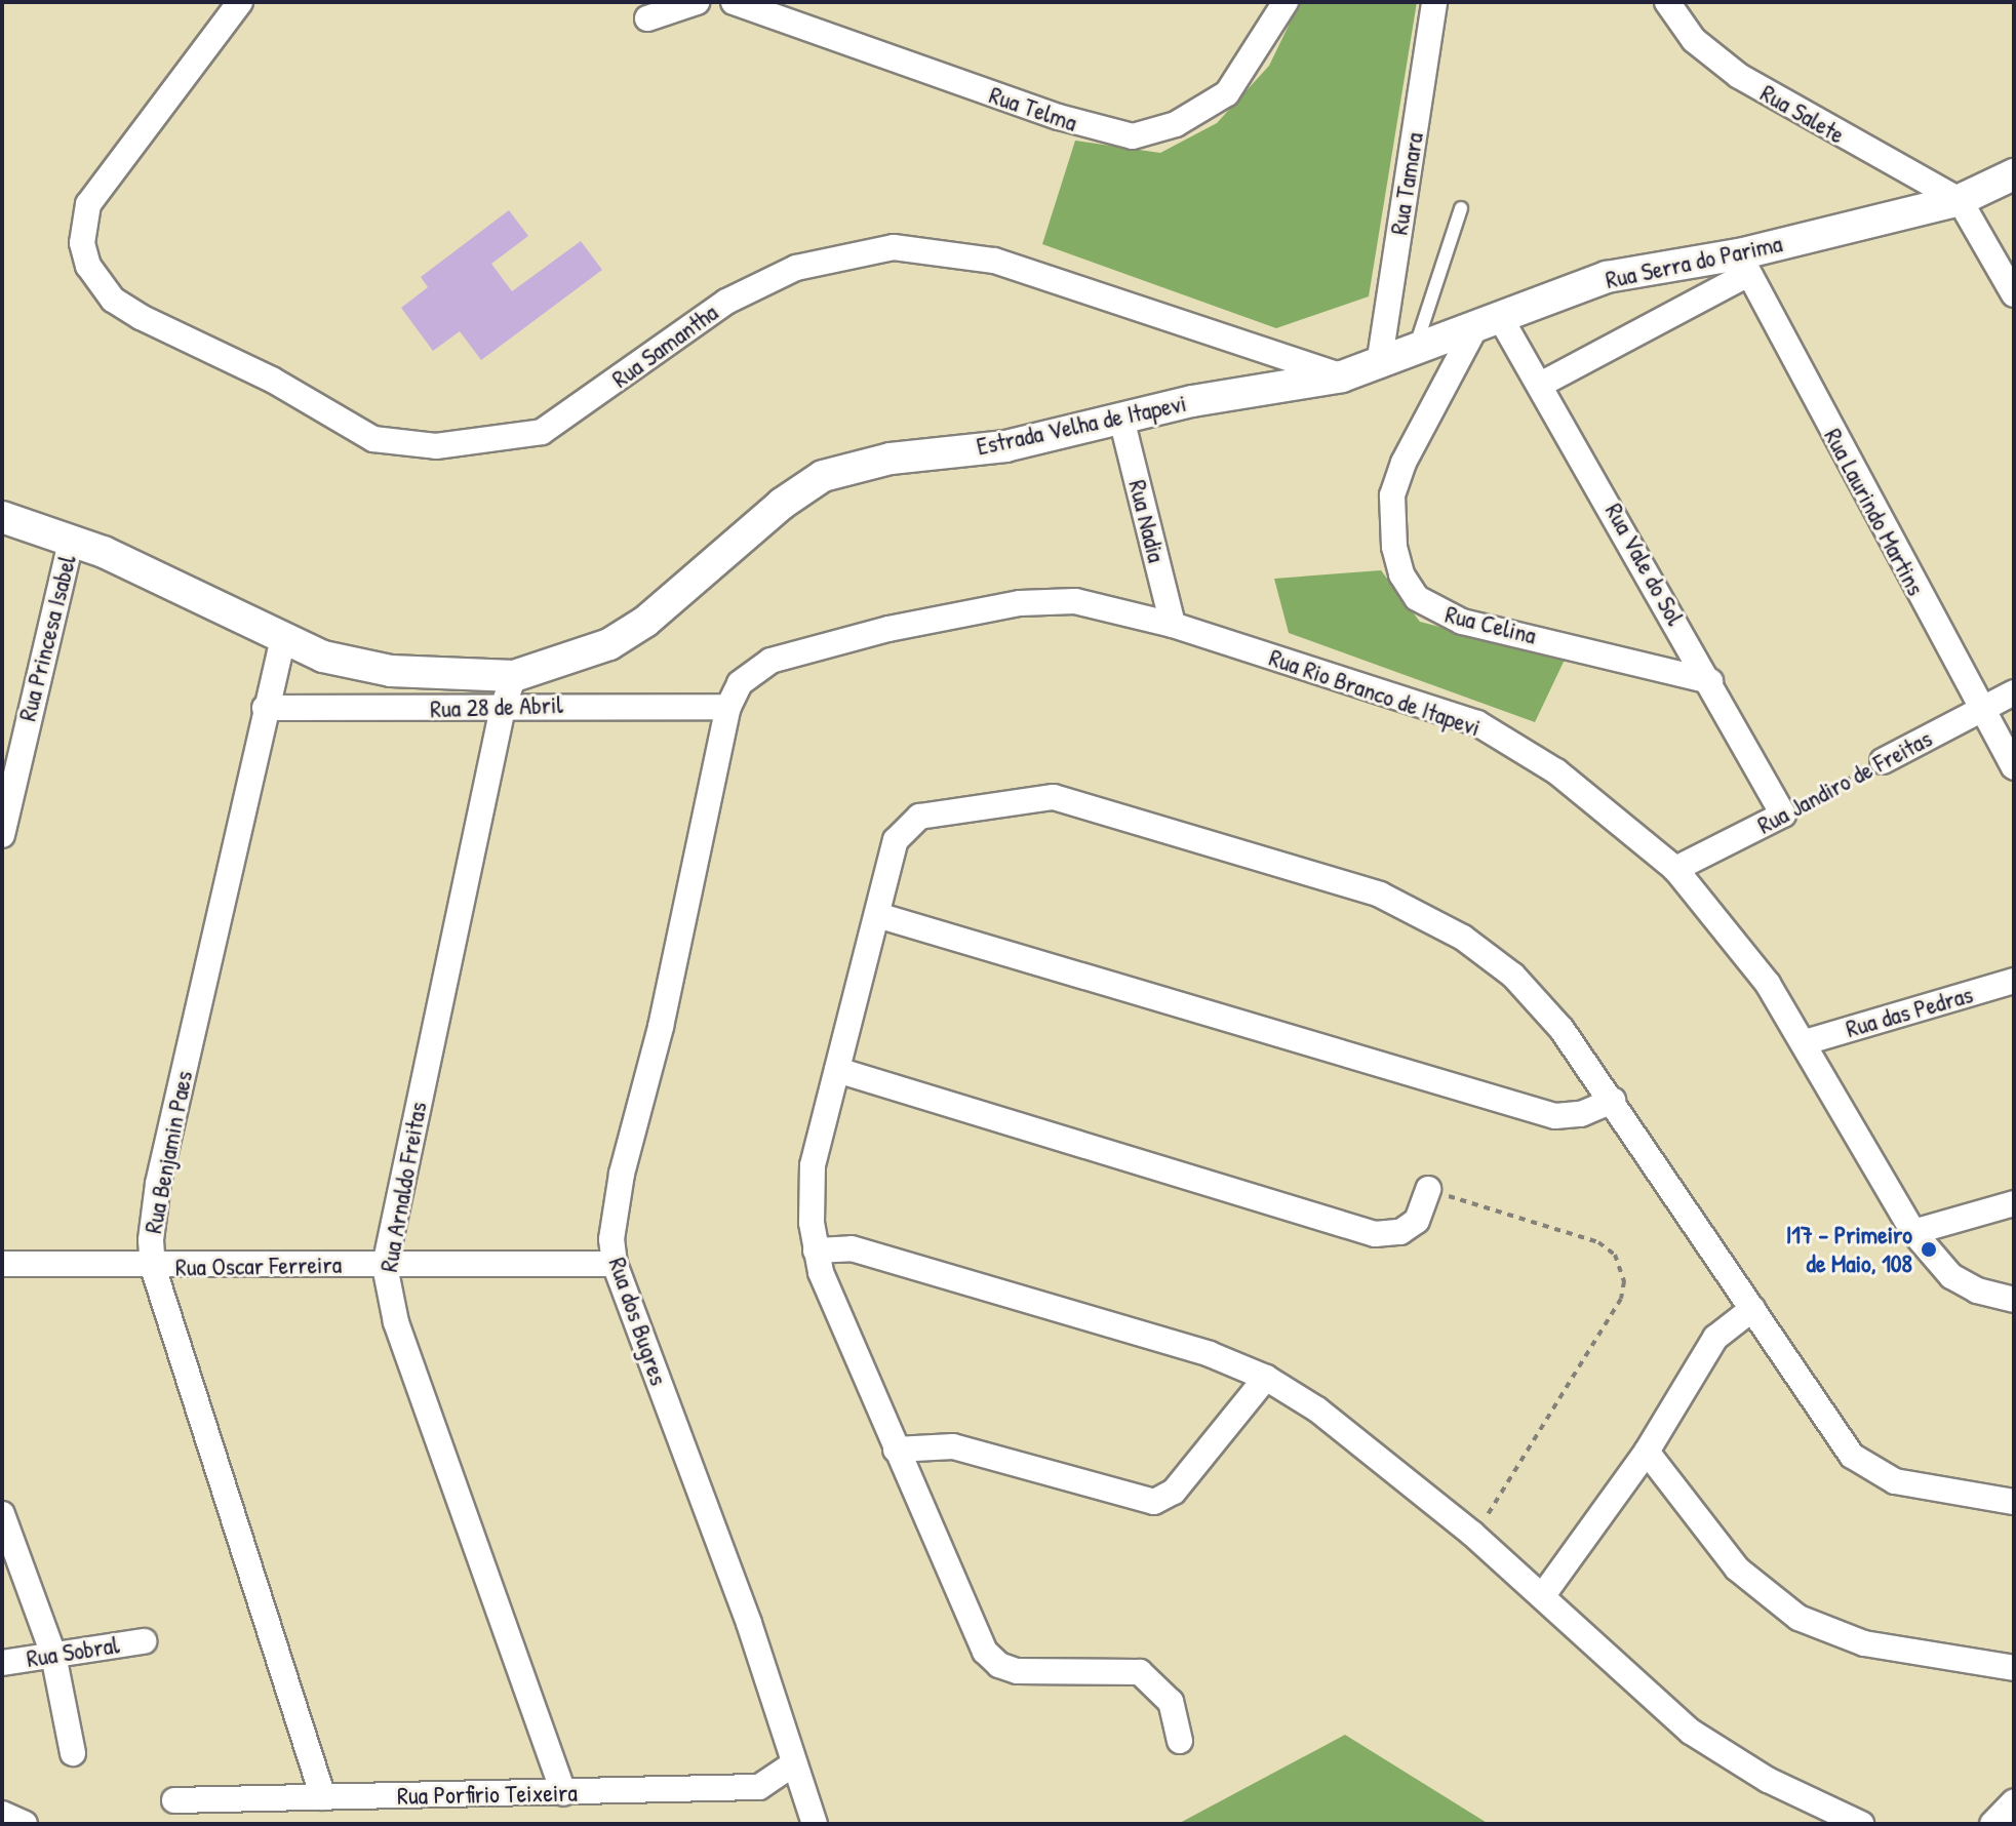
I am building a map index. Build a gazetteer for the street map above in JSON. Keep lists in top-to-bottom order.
{
  "streets": {
    "street": [
      "Rua Telma",
      "Rua Salete",
      "Rua Tamara",
      "Rua Serra do Parima",
      "Rua Samantha",
      "Estrada Velha de Itapevi",
      "Rua Laurindo Martins",
      "Rua Nadia",
      "Rua Vale do Sol",
      "Rua Celina",
      "Rua Princesa Isabel",
      "Rua Rio Branco de Itapevi",
      "Rua 28 de Abril",
      "Rua Jandiro de Freitas",
      "Rua das Pedras",
      "Rua Benjamin Paes",
      "Rua Arnaldo Freitas",
      "Rua Oscar Ferreira",
      "Rua dos Bugres",
      "Rua Sobral",
      "Rua Porfirio Teixeira"
    ]
  },
  "crossings": [
    ["Rua Salete", "Rua Serra do Parima"],
    ["Rua Tamara", "Rua Serra do Parima"],
    ["Rua Tamara", "Estrada Velha de Itapevi"],
    ["Rua Serra do Parima", "Estrada Velha de Itapevi"],
    ["Rua Serra do Parima", "Rua Laurindo Martins"],
    ["Rua Serra do Parima", "Rua Vale do Sol"],
    ["Rua Serra do Parima", "Rua Celina"],
    ["Rua Samantha", "Estrada Velha de Itapevi"],
    ["Estrada Velha de Itapevi", "Rua Nadia"],
    ["Estrada Velha de Itapevi", "Rua Arnaldo Freitas"],
    ["Rua Laurindo Martins", "Rua Jandiro de Freitas"],
    ["Rua Nadia", "Rua Rio Branco de Itapevi"],
    ["Rua Vale do Sol", "Rua Celina"],
    ["Rua Vale do Sol", "Rua Jandiro de Freitas"],
    ["Rua Rio Branco de Itapevi", "Rua 28 de Abril"],
    ["Rua Rio Branco de Itapevi", "Rua Jandiro de Freitas"],
    ["Rua Rio Branco de Itapevi", "Rua das Pedras"],
    ["Rua Rio Branco de Itapevi", "Rua dos Bugres"],
    ["Rua 28 de Abril", "Rua Benjamin Paes"],
    ["Rua 28 de Abril", "Rua Arnaldo Freitas"],
    ["Rua 28 de Abril", "Rua dos Bugres"],
    ["Rua Benjamin Paes", "Rua Oscar Ferreira"],
    ["Rua Benjamin Paes", "Rua Porfirio Teixeira"],
    ["Rua Arnaldo Freitas", "Rua Oscar Ferreira"],
    ["Rua Arnaldo Freitas", "Rua Porfirio Teixeira"],
    ["Rua Oscar Ferreira", "Rua dos Bugres"],
    ["Rua dos Bugres", "Rua Porfirio Teixeira"]
  ],
  "places": ["I17 - Primeiro de Maio, 108"]
}
